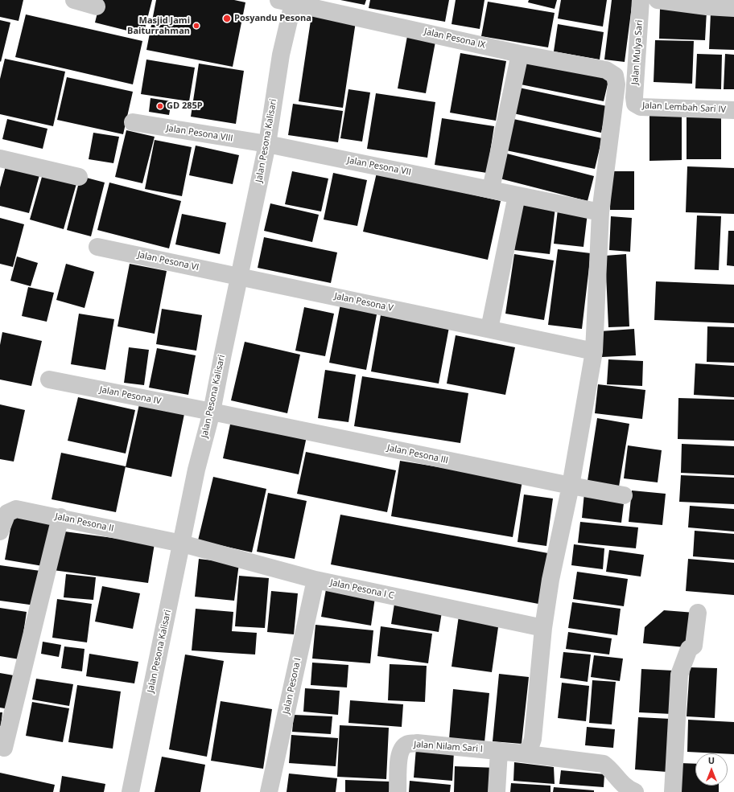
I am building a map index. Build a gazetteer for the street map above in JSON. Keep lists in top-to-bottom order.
{
  "streets": {
    "street": [
      "Jalan Pesona IX",
      "Jalan Mulya Sari",
      "Jalan Lembah Sari IV",
      "Jalan Pesona VIII",
      "Jalan Pesona Kalisari",
      "Jalan Pesona VII",
      "Jalan Pesona VI",
      "Jalan Pesona V",
      "Jalan Pesona IV",
      "Jalan Pesona III",
      "Jalan Pesona II",
      "Jalan Pesona I C",
      "Jalan Pesona I",
      "Jalan Nilam Sari I"
    ]
  },
  "crossings": [
    ["Jalan Pesona IX", "Jalan Pesona Kalisari"],
    ["Jalan Pesona IX", "Jalan Pesona VII"],
    ["Jalan Mulya Sari", "Jalan Lembah Sari IV"],
    ["Jalan Pesona VIII", "Jalan Pesona Kalisari"],
    ["Jalan Pesona VIII", "Jalan Pesona VII"],
    ["Jalan Pesona Kalisari", "Jalan Pesona VII"],
    ["Jalan Pesona Kalisari", "Jalan Pesona VI"],
    ["Jalan Pesona Kalisari", "Jalan Pesona V"],
    ["Jalan Pesona Kalisari", "Jalan Pesona IV"],
    ["Jalan Pesona Kalisari", "Jalan Pesona III"],
    ["Jalan Pesona Kalisari", "Jalan Pesona II"],
    ["Jalan Pesona Kalisari", "Jalan Pesona I C"],
    ["Jalan Pesona VI", "Jalan Pesona V"],
    ["Jalan Pesona IV", "Jalan Pesona III"],
    ["Jalan Pesona II", "Jalan Pesona I C"],
    ["Jalan Pesona I C", "Jalan Pesona I"]
  ],
  "places": ["Posyandu Pesona", "Masjid Jami Baiturrahman", "GD 285P"],
  "north": "top"
}
